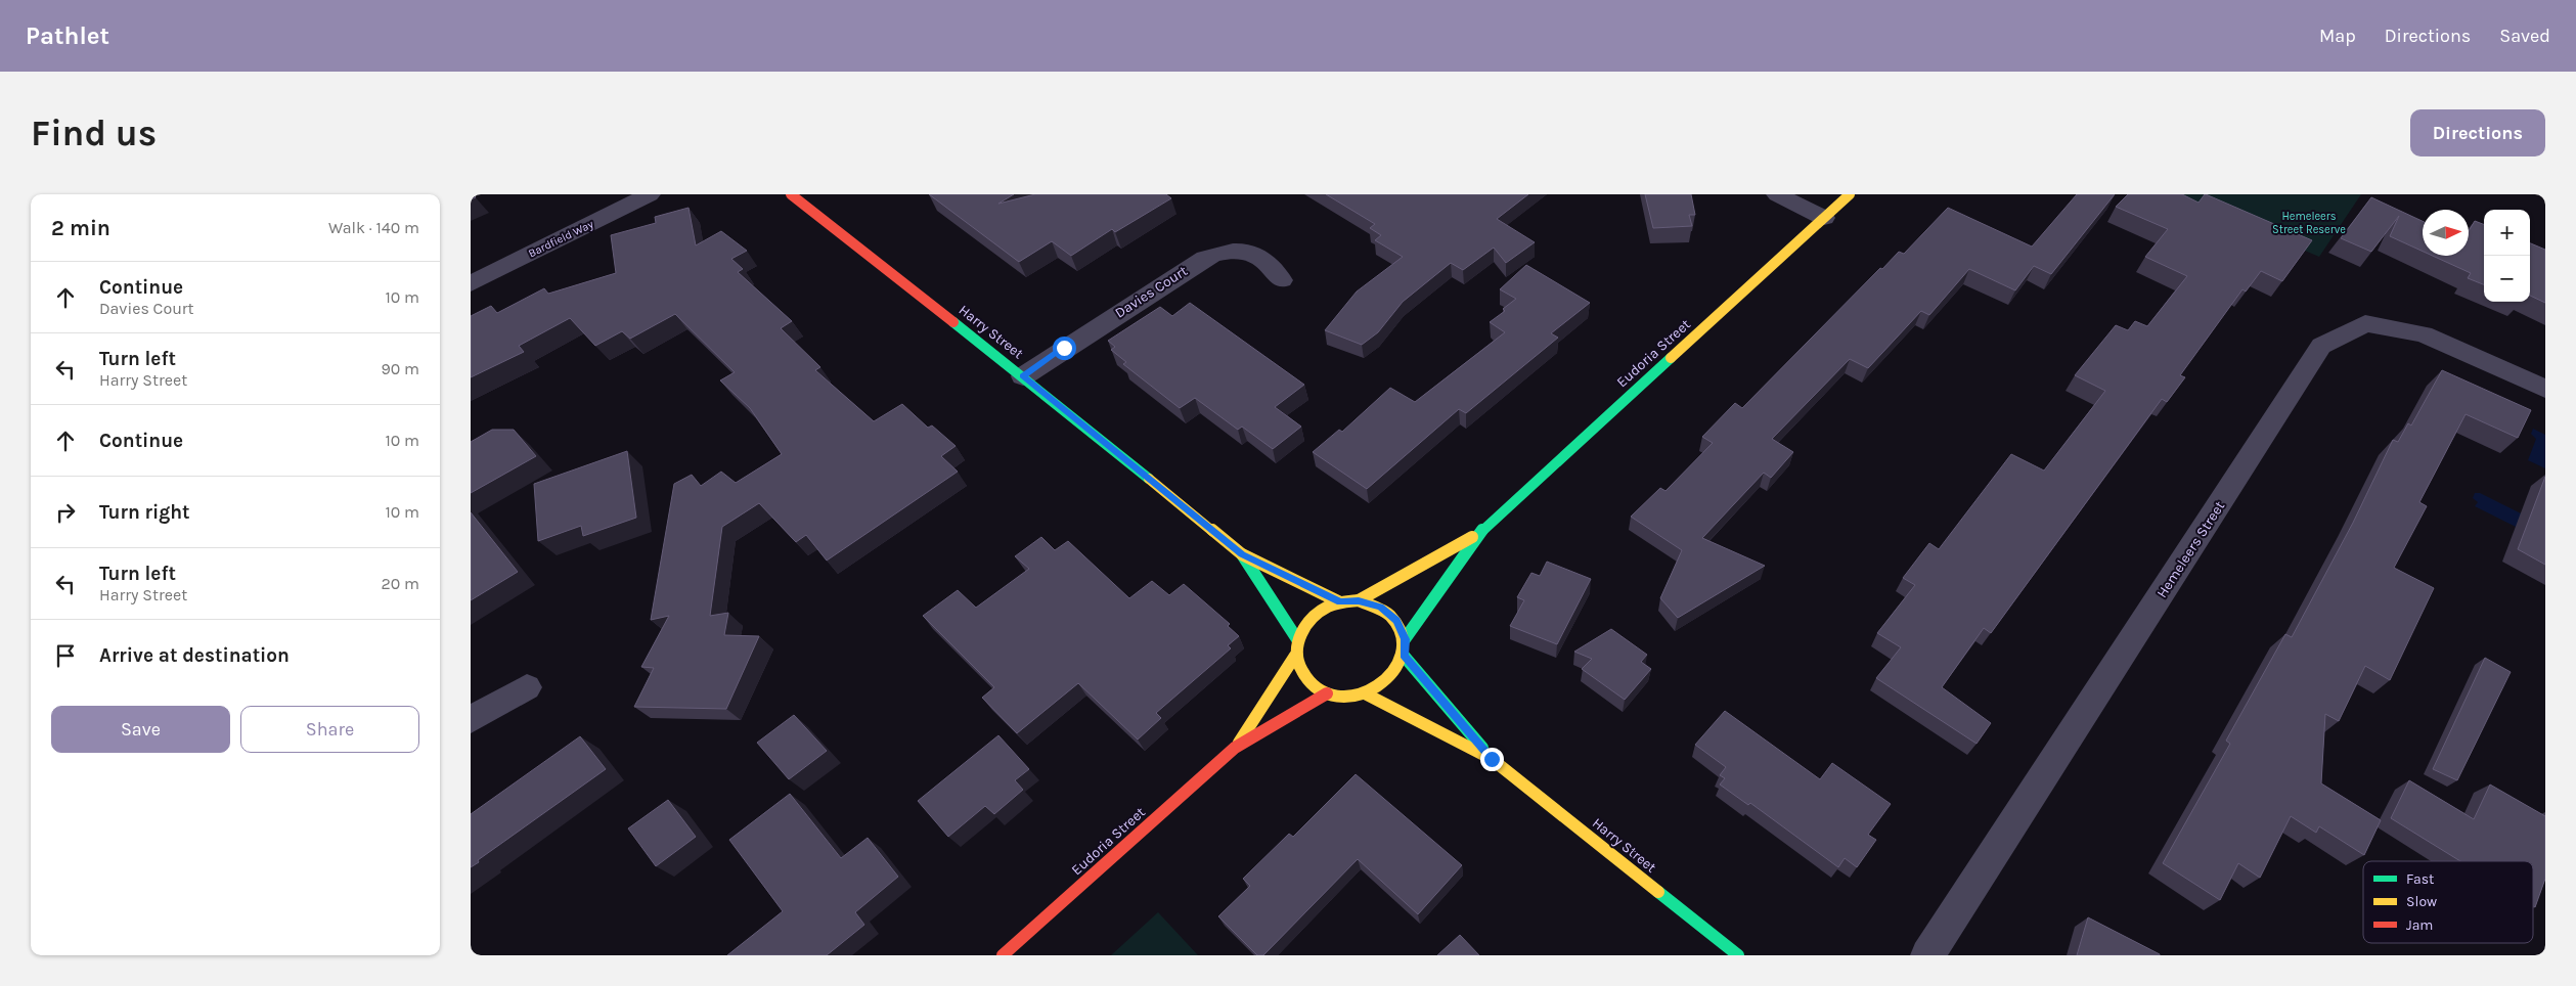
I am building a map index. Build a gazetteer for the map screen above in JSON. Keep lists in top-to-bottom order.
{
  "streets": {
    "street": [
      "Bardfield Way",
      "Davies Court",
      "Harry Street",
      "Eudoria Street",
      "Hemeleers Street"
    ]
  },
  "crossings": [
    ["Davies Court", "Harry Street"],
    ["Harry Street", "Eudoria Street"]
  ],
  "parks": ["Hemeleers Street Reserve"],
  "legend": ["Fast", "Slow", "Jam"],
  "north": "right",
  "page": {
    "header": "Pathlet",
    "nav": ["Map", "Directions", "Saved"],
    "buttons": [
      "Directions",
      ["Save", "Share"]
    ],
    "title": "Find us",
    "heading": ["2 min", "Walk · 140 m"],
    "map_buttons": ["+", "−"],
    "list": [
      ["Continue", "Davies Court", "10 m"],
      ["Turn left", "Harry Street", "90 m"],
      ["Continue", "10 m"],
      ["Turn right", "10 m"],
      ["Turn left", "Harry Street", "20 m"],
      "Arrive at destination"
    ]
  }
}
